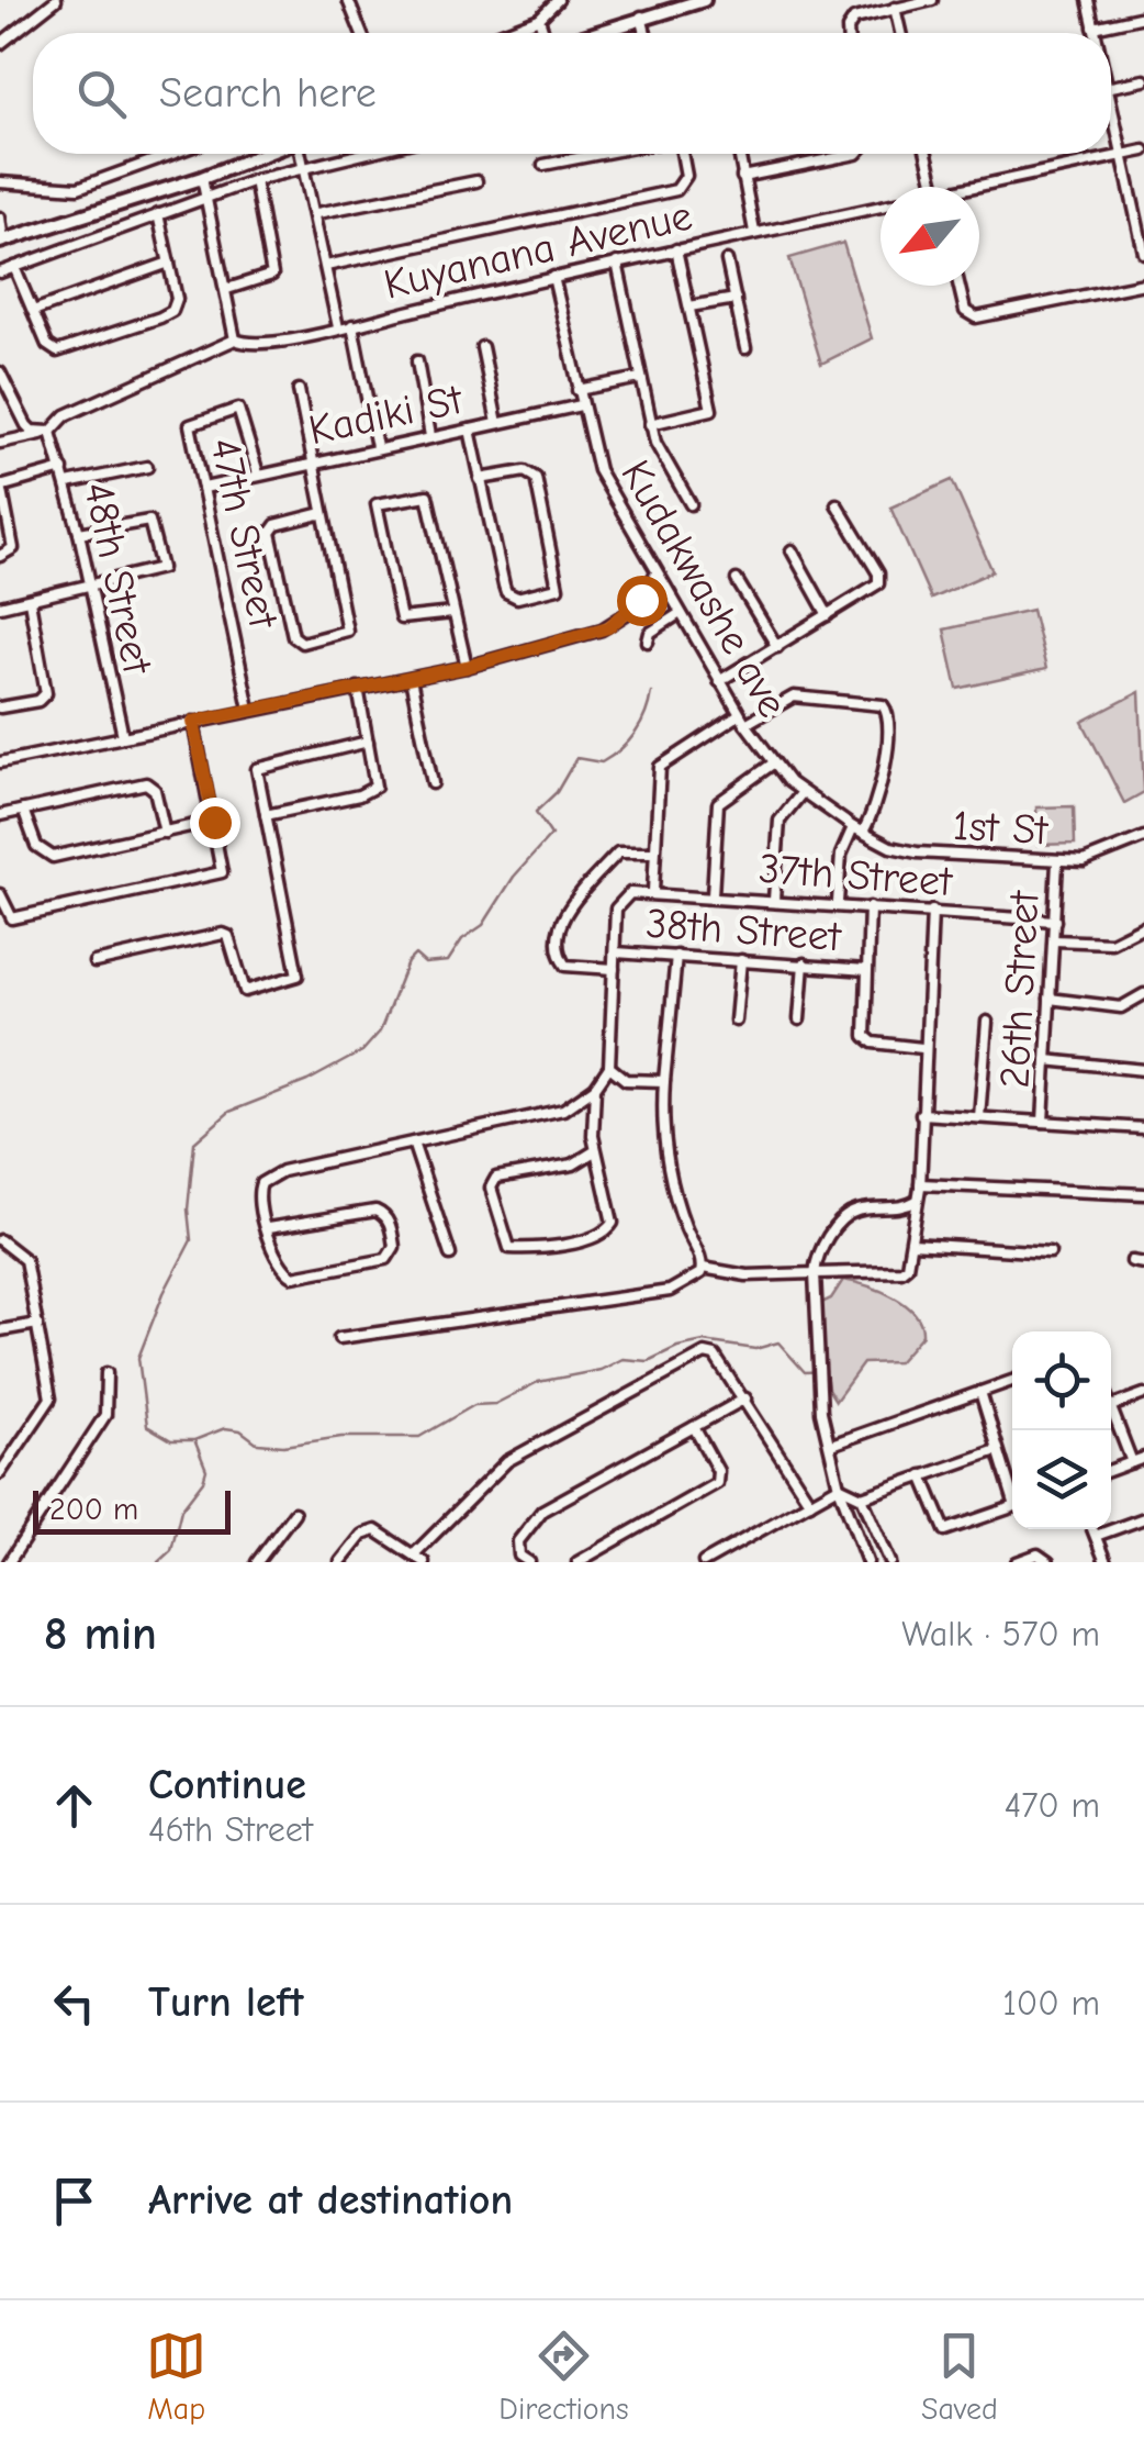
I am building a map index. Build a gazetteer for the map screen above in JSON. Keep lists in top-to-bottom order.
{
  "streets": {
    "street": [
      "Kuyanana Avenue",
      "Kadiki St",
      "47th Street",
      "48th Street",
      "Kudakwashe ave",
      "1st St",
      "37th Street",
      "38th Street",
      "26th Street"
    ]
  },
  "crossings": [
    ["Kuyanana Avenue", "48th Street"],
    ["Kuyanana Avenue", "Kudakwashe ave"],
    ["Kadiki St", "47th Street"],
    ["Kadiki St", "Kudakwashe ave"],
    ["Kudakwashe ave", "1st St"],
    ["1st St", "26th Street"],
    ["37th Street", "26th Street"]
  ],
  "scale_bar": "200 m",
  "north": "bottom left",
  "page": {
    "search": "Search here",
    "scale": "200 m",
    "heading": ["8 min", "Walk · 570 m"],
    "list": [
      ["Continue", "46th Street", "470 m"],
      ["Turn left", "100 m"],
      "Arrive at destination"
    ],
    "nav": ["Map", "Directions", "Saved"]
  }
}
